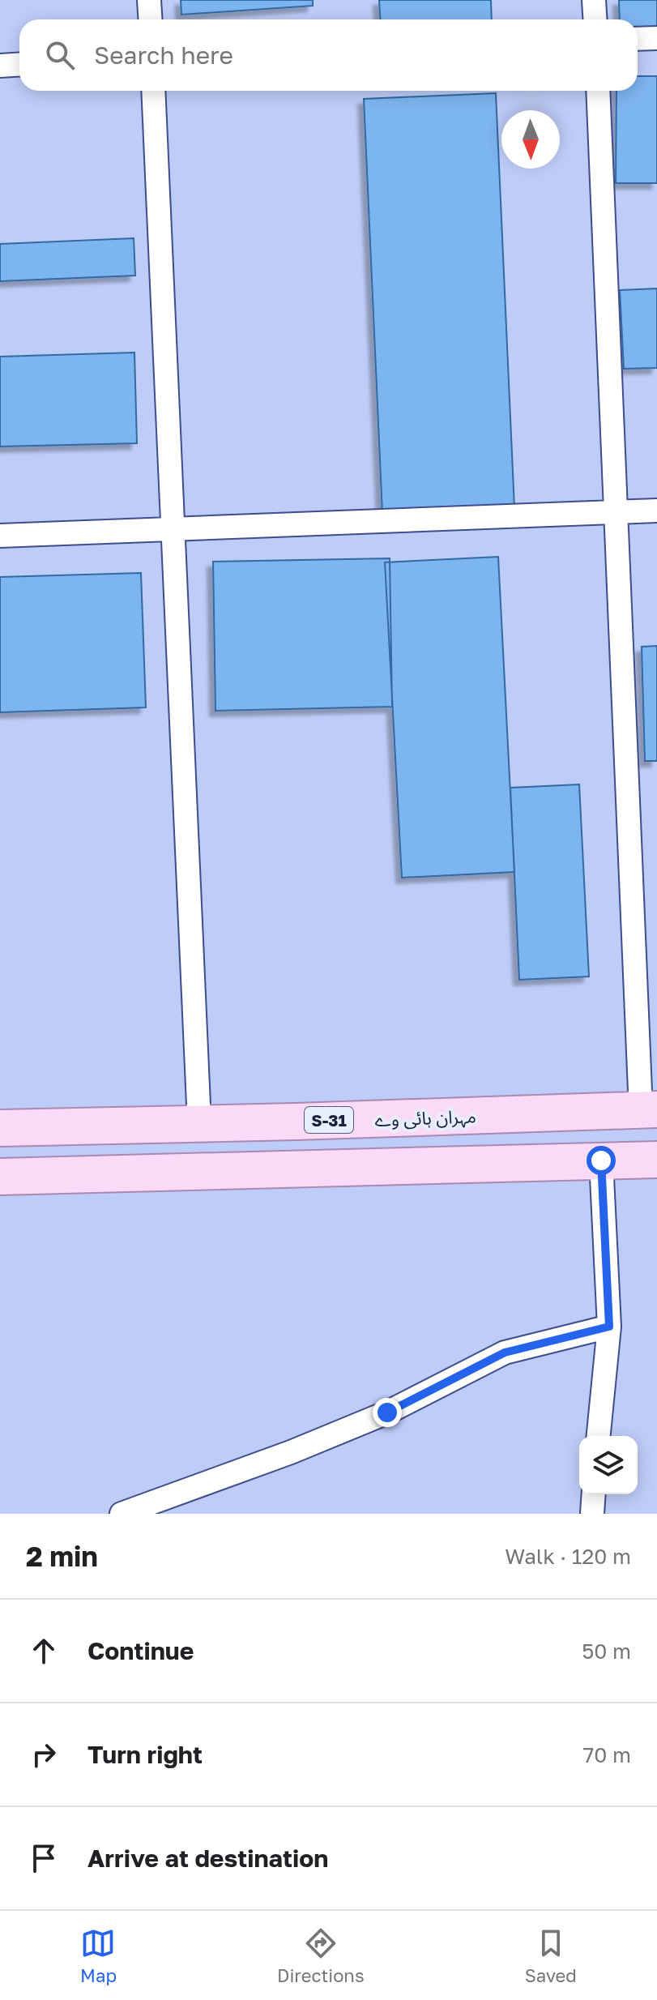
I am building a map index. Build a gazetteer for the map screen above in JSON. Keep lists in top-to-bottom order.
{
  "streets": {
    "main road": ["مہران ہائی وے", "S-31"]
  },
  "north": "bottom",
  "page": {
    "search": "Search here",
    "heading": ["2 min", "Walk · 120 m"],
    "list": [
      ["Continue", "50 m"],
      ["Turn right", "70 m"],
      "Arrive at destination"
    ],
    "nav": ["Map", "Directions", "Saved"]
  }
}
